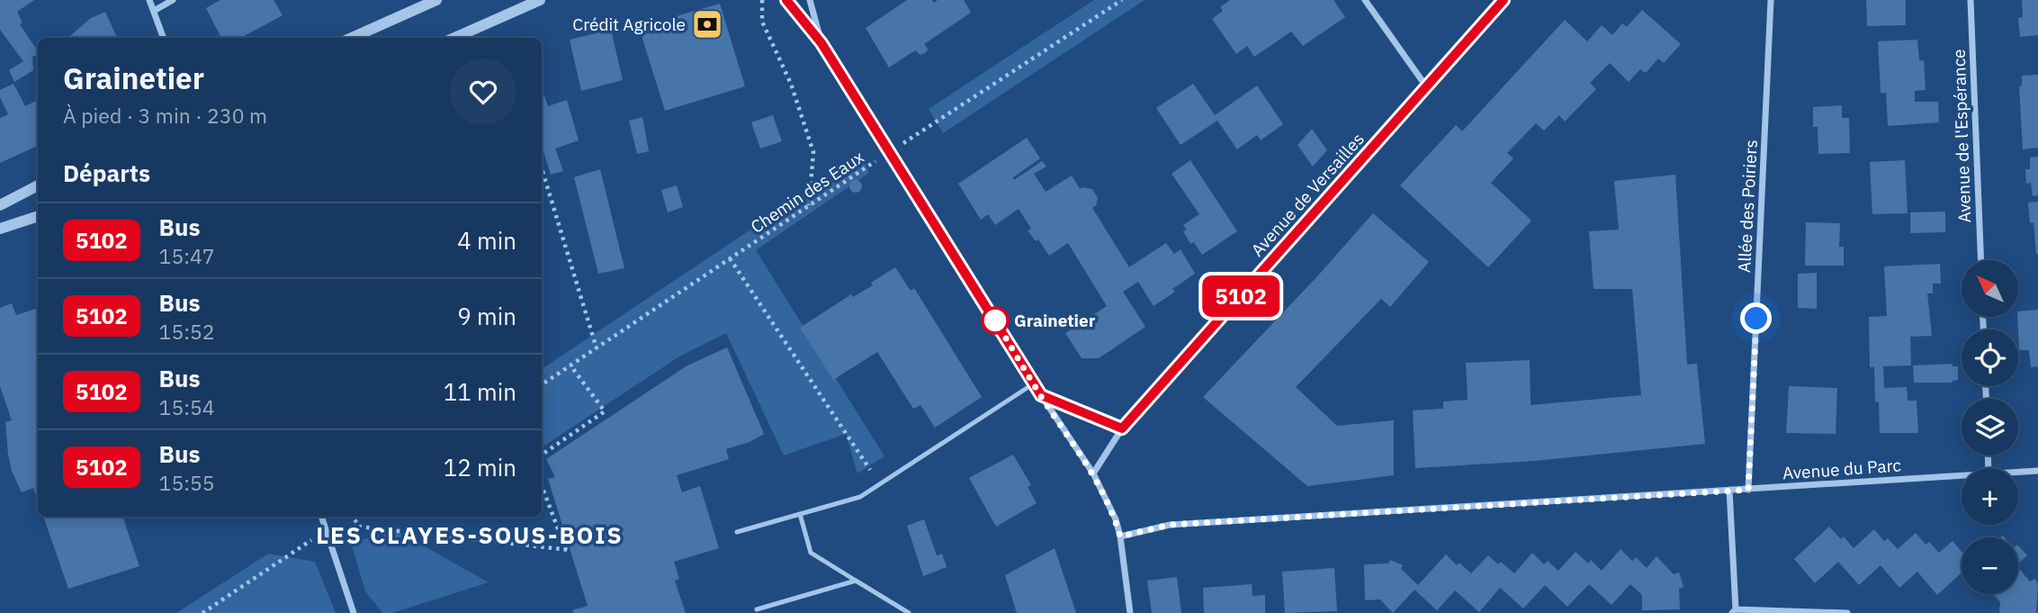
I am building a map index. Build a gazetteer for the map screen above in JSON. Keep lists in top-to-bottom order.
{
  "streets": {
    "street": [
      "Avenue de l'Espérance",
      "Avenue de Versailles",
      "Allée des Poiriers",
      "Avenue du Parc"
    ],
    "path": ["Chemin des Eaux"]
  },
  "crossings": [
    ["Allée des Poiriers", "Avenue du Parc"]
  ],
  "districts": ["LES CLAYES-SOUS-BOIS"],
  "places": {
    "bank": ["Crédit Agricole"],
    "other": ["Grainetier"]
  },
  "lines": ["bus line 5102"],
  "north": "top left",
  "page": {
    "on_map": "5102",
    "heading": [
      ["Grainetier", "À pied · 3 min · 230 m"],
      "Départs"
    ],
    "list": [
      {
        "mark": "5102",
        "name": "Bus",
        "note": "15:47",
        "value": "4 min"
      },
      {
        "mark": "5102",
        "name": "Bus",
        "note": "15:52",
        "value": "9 min"
      },
      {
        "mark": "5102",
        "name": "Bus",
        "note": "15:54",
        "value": "11 min"
      },
      {
        "mark": "5102",
        "name": "Bus",
        "note": "15:55",
        "value": "12 min"
      }
    ],
    "map_buttons": ["+", "−"]
  }
}
